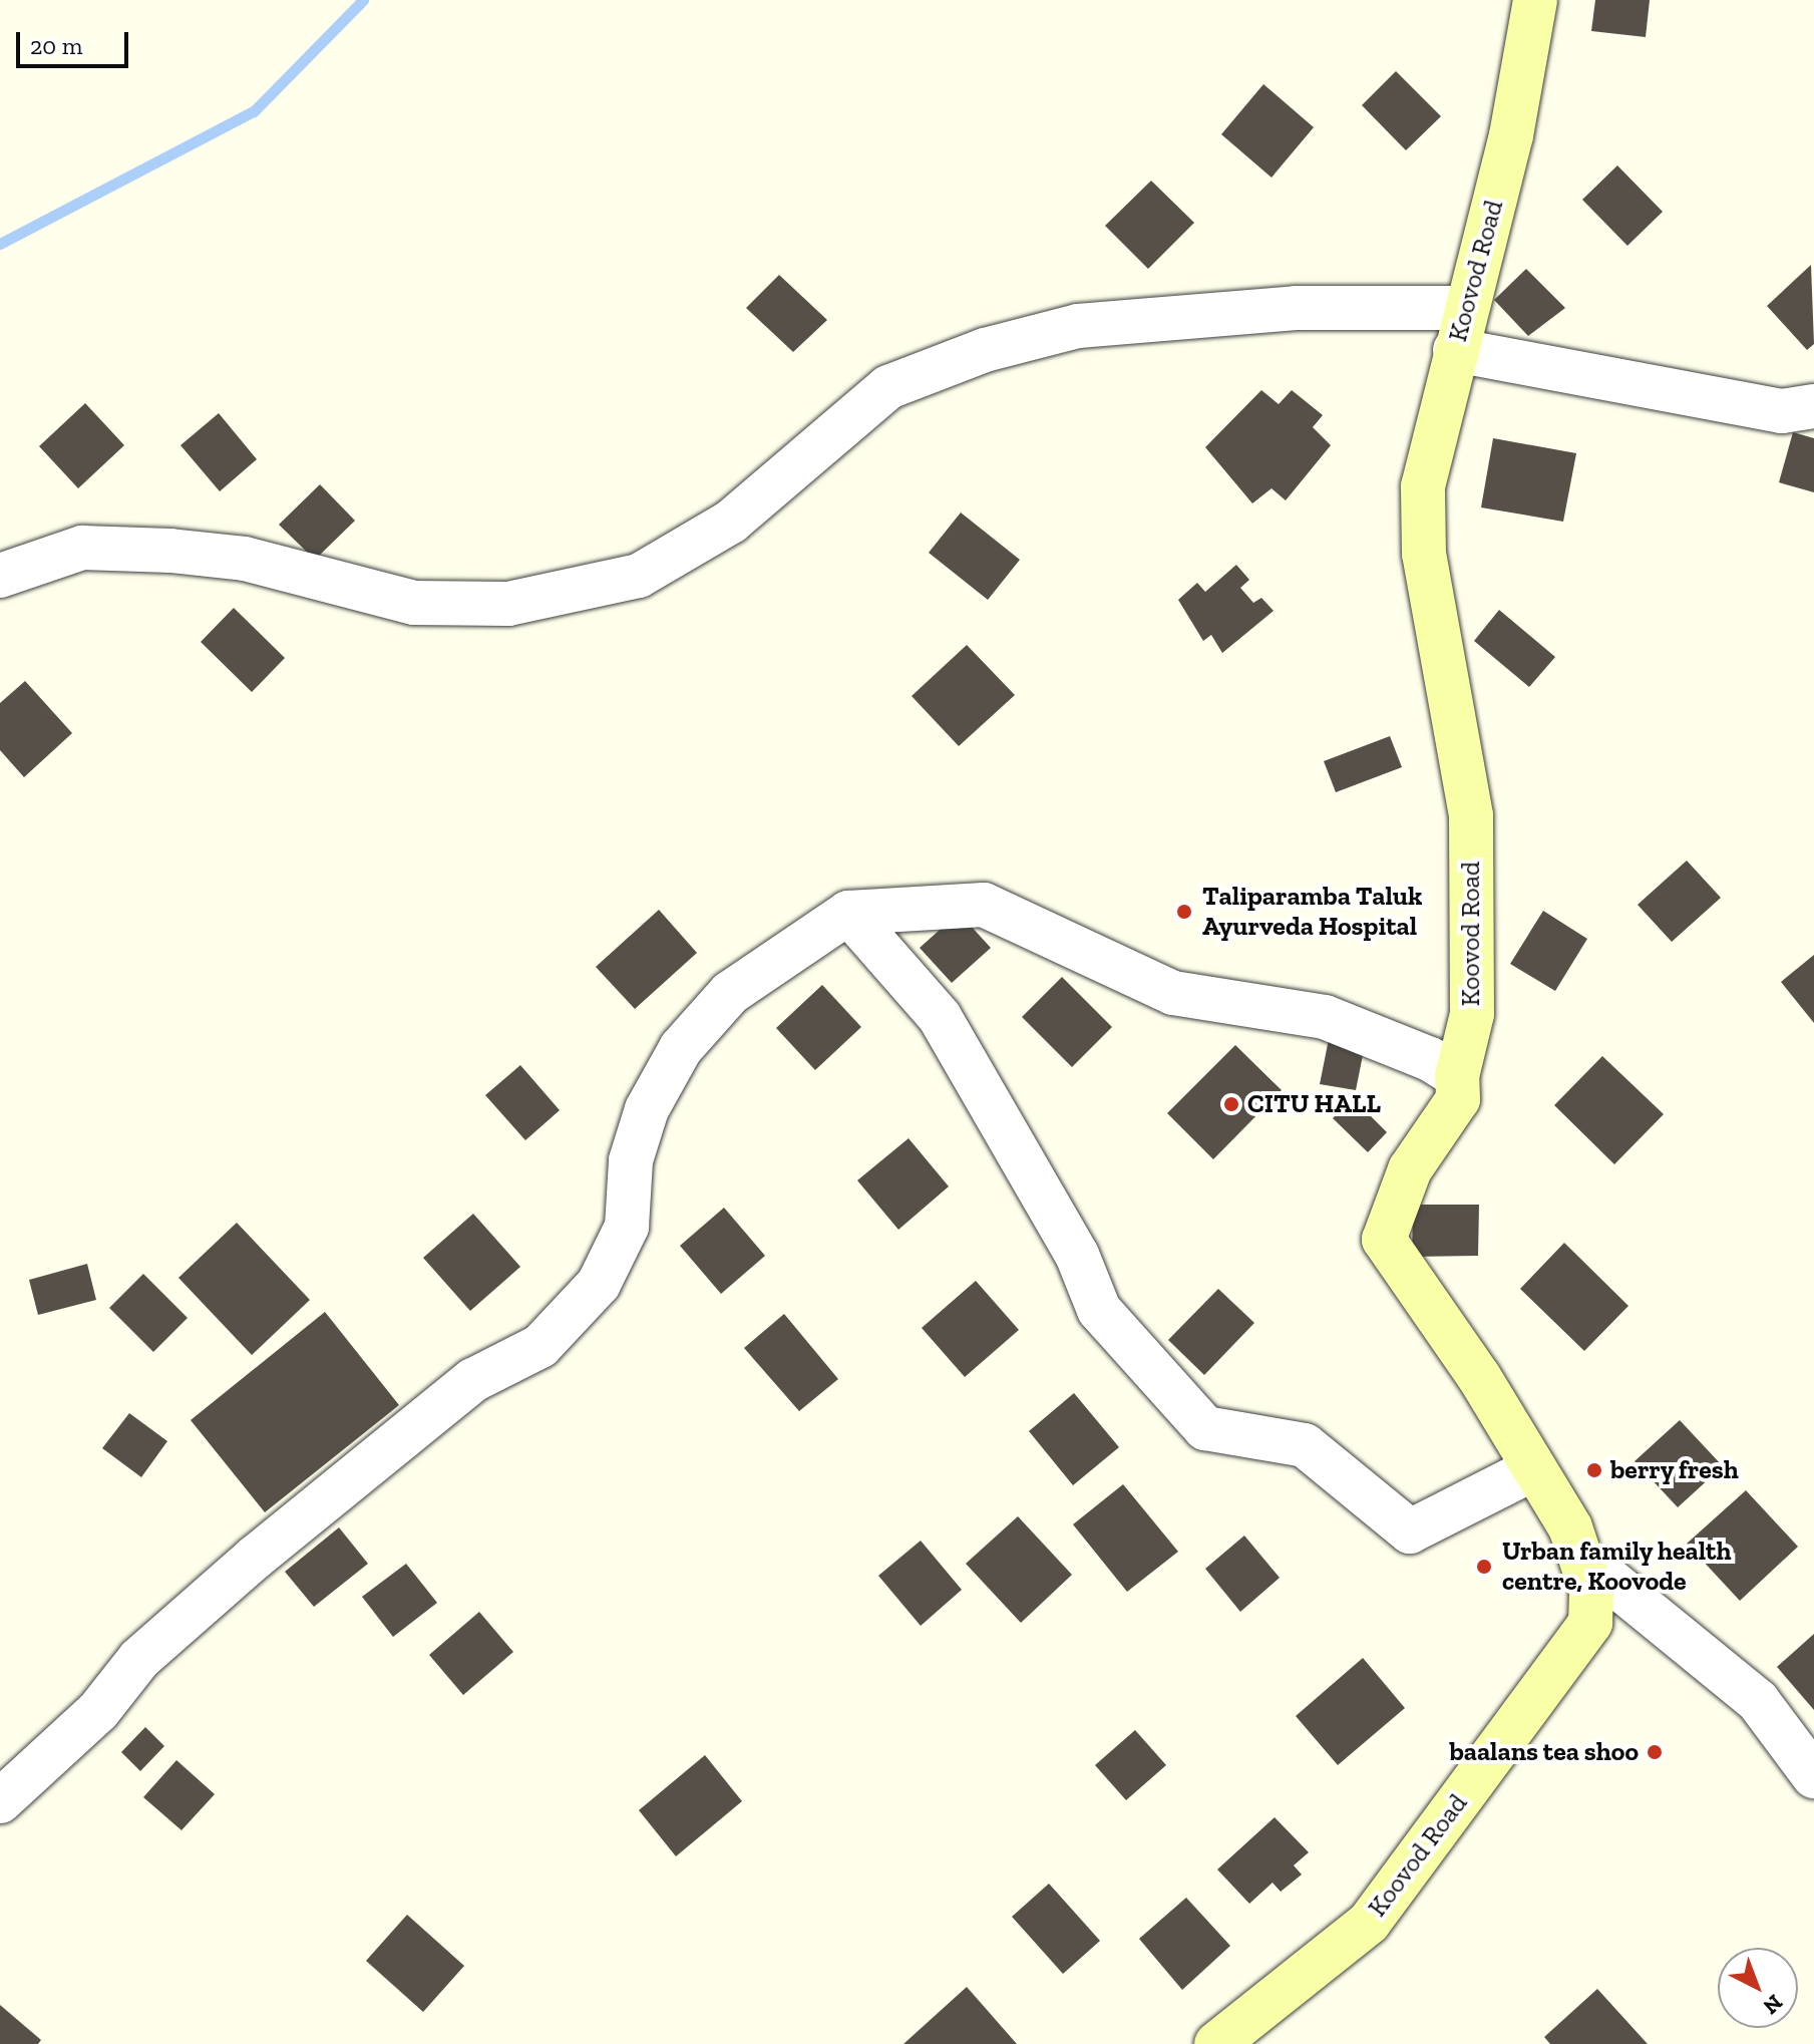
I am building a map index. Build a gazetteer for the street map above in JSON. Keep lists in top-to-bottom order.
{
  "streets": {
    "main road": ["Koovod Road"]
  },
  "places": [
    "Taliparamba Taluk Ayurveda Hospital",
    "CITU HALL",
    "berry fresh",
    "Urban family health centre, Koovode",
    "baalans tea shoo"
  ],
  "scale_bar": "20 m",
  "north": "bottom right"
}
